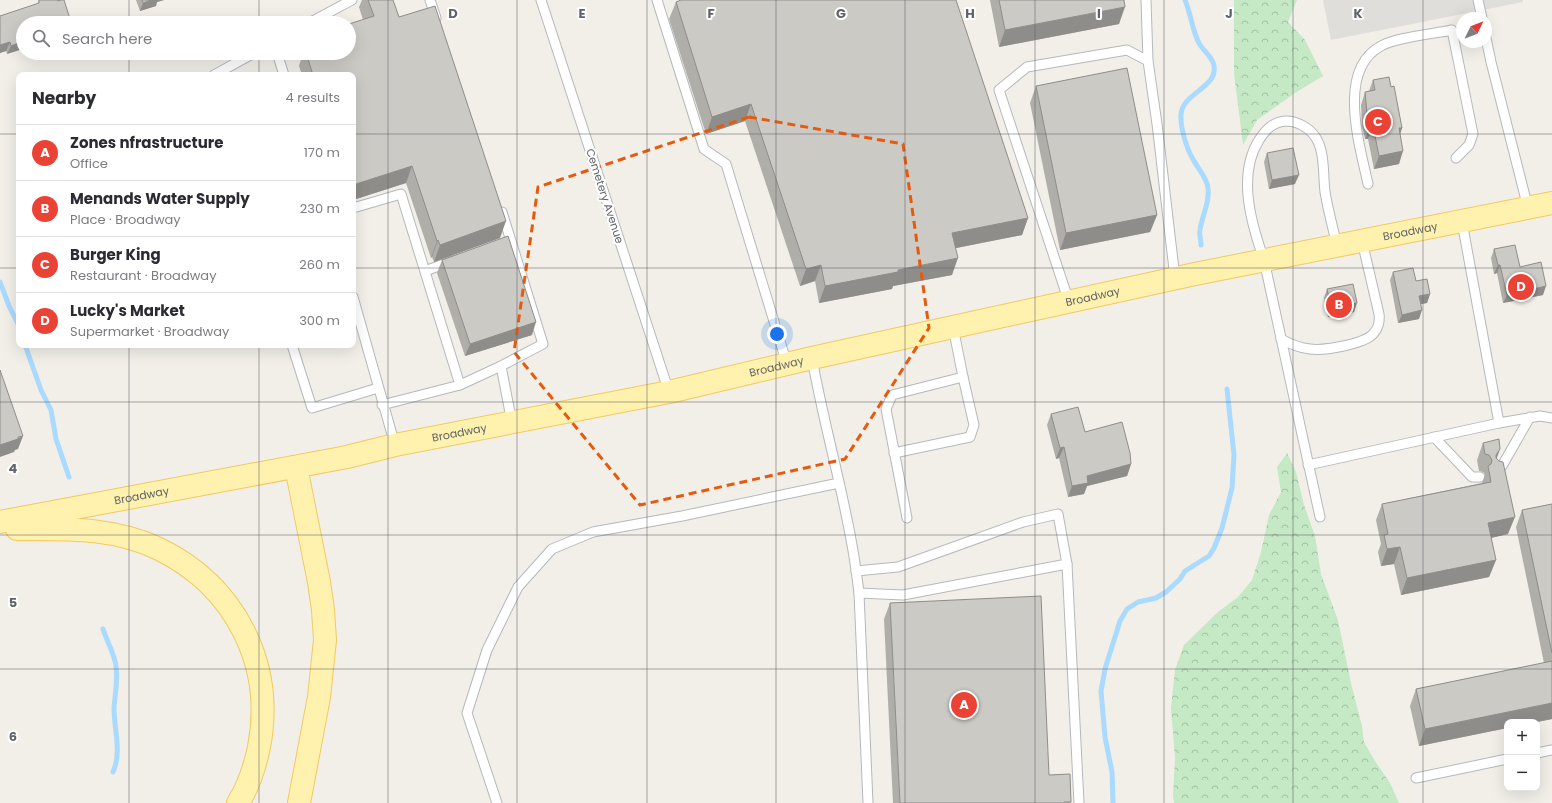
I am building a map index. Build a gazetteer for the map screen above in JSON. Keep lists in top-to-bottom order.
{
  "streets": {
    "main road": ["Broadway"],
    "lane": ["Cemetery Avenue"]
  },
  "crossings": [
    ["Cemetery Avenue", "Broadway"]
  ],
  "north": "top right",
  "page": {
    "search": "Search here",
    "heading": ["Nearby", "4 results"],
    "pins": [
      "C",
      "D",
      "B",
      "A"
    ],
    "list": [
      {
        "mark": "A",
        "name": "Zones nfrastructure",
        "note": "Office",
        "value": "170 m"
      },
      {
        "mark": "B",
        "name": "Menands Water Supply",
        "note": "Place · Broadway",
        "value": "230 m"
      },
      {
        "mark": "C",
        "name": "Burger King",
        "note": "Restaurant · Broadway",
        "value": "260 m"
      },
      {
        "mark": "D",
        "name": "Lucky's Market",
        "note": "Supermarket · Broadway",
        "value": "300 m"
      }
    ],
    "map_buttons": ["+", "−"]
  },
  "grid": {
    "columns": [
      "D",
      "E",
      "F",
      "G",
      "H",
      "I",
      "J",
      "K"
    ],
    "rows": ["4", "5", "6"]
  }
}
